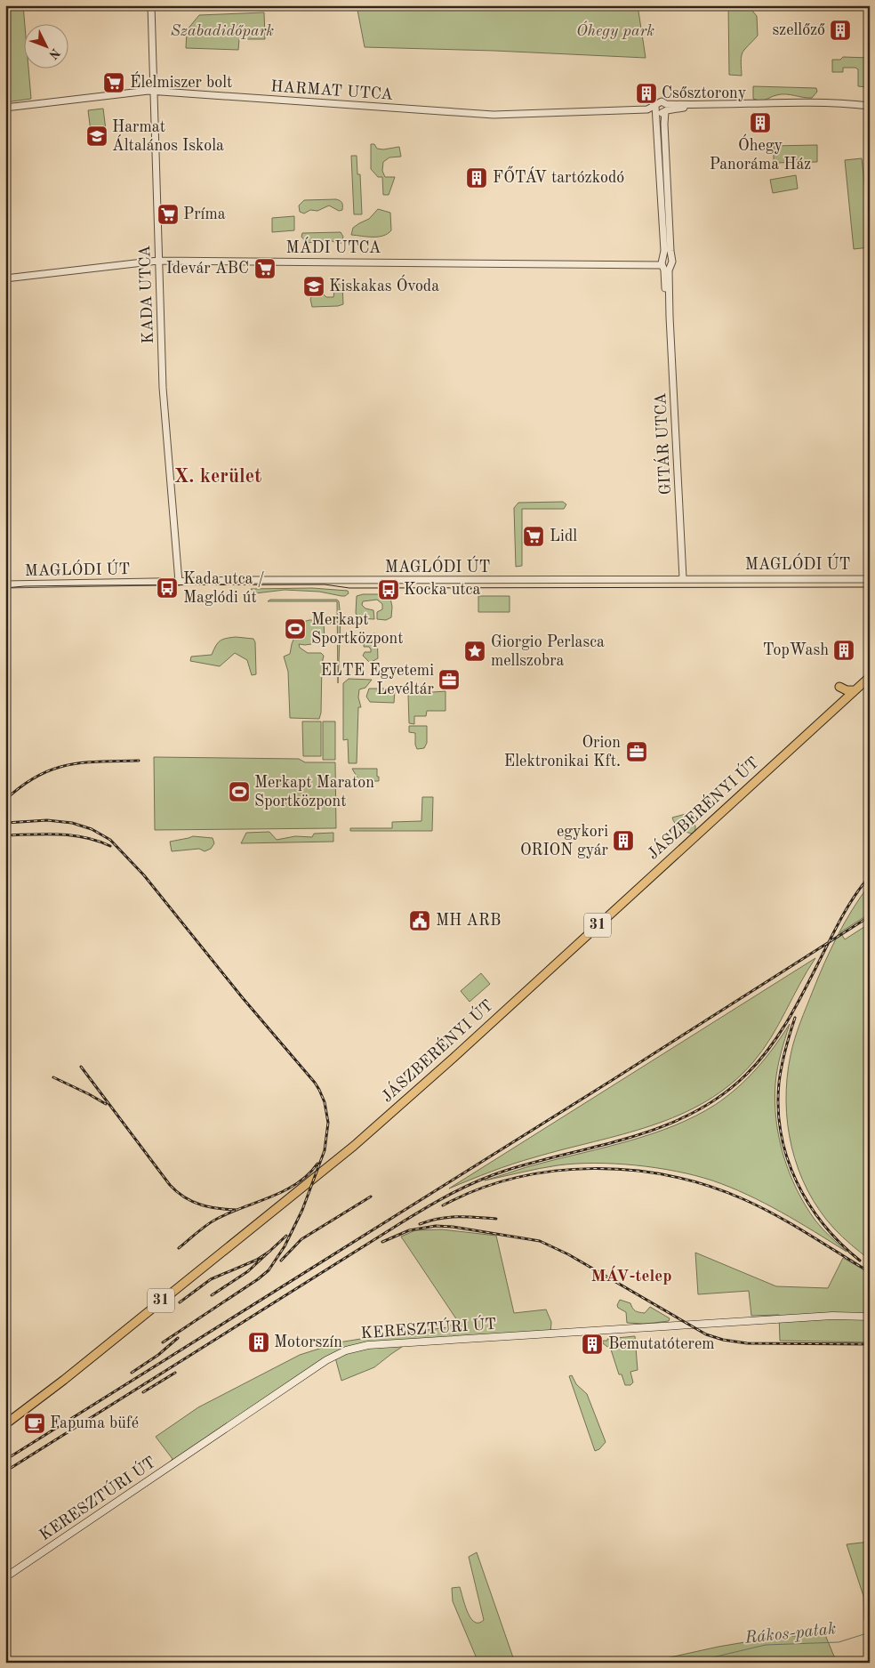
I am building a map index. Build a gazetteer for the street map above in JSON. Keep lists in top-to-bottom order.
{
  "streets": {
    "main road": ["JÁSZBERÉNYI ÚT", "31", "KERESZTÚRI ÚT"],
    "street": [
      "HARMAT UTCA",
      "MÁDI UTCA",
      "KADA UTCA",
      "GITÁR UTCA",
      "MAGLÓDI ÚT"
    ]
  },
  "crossings": [
    ["HARMAT UTCA", "KADA UTCA"],
    ["HARMAT UTCA", "GITÁR UTCA"],
    ["MÁDI UTCA", "KADA UTCA"],
    ["MÁDI UTCA", "GITÁR UTCA"],
    ["KADA UTCA", "MAGLÓDI ÚT"],
    ["GITÁR UTCA", "MAGLÓDI ÚT"]
  ],
  "districts": ["X. kerület", "MÁV-telep"],
  "water": ["Rákos-patak"],
  "parks": ["Szabadidőpark", "Óhegy park"],
  "places": {
    "building": [
      "szellőző",
      "Csősztorony",
      "Óhegy Panoráma Ház",
      "FŐTÁV tartózkodó",
      "TopWash",
      "egykori ORION gyár",
      "Motorszín",
      "Bemutatóterem"
    ],
    "supermarket": [
      "Élelmiszer bolt",
      "Príma",
      "Idevár ABC",
      "Lidl"
    ],
    "school or university": ["Harmat Általános Iskola", "Kiskakas Óvoda"],
    "bus stop": ["Kada utca / Maglódi út", "Kocka utca"],
    "sports": ["Merkapt Sportközpont", "Merkapt Maraton Sportközpont"],
    "place": ["Giorgio Perlasca mellszobra"],
    "office": ["ELTE Egyetemi Levéltár", "Orion Elektronikai Kft."],
    "public building": ["MH ARB"],
    "cafe": ["Fapuma büfé"]
  },
  "north": "bottom right"
}
